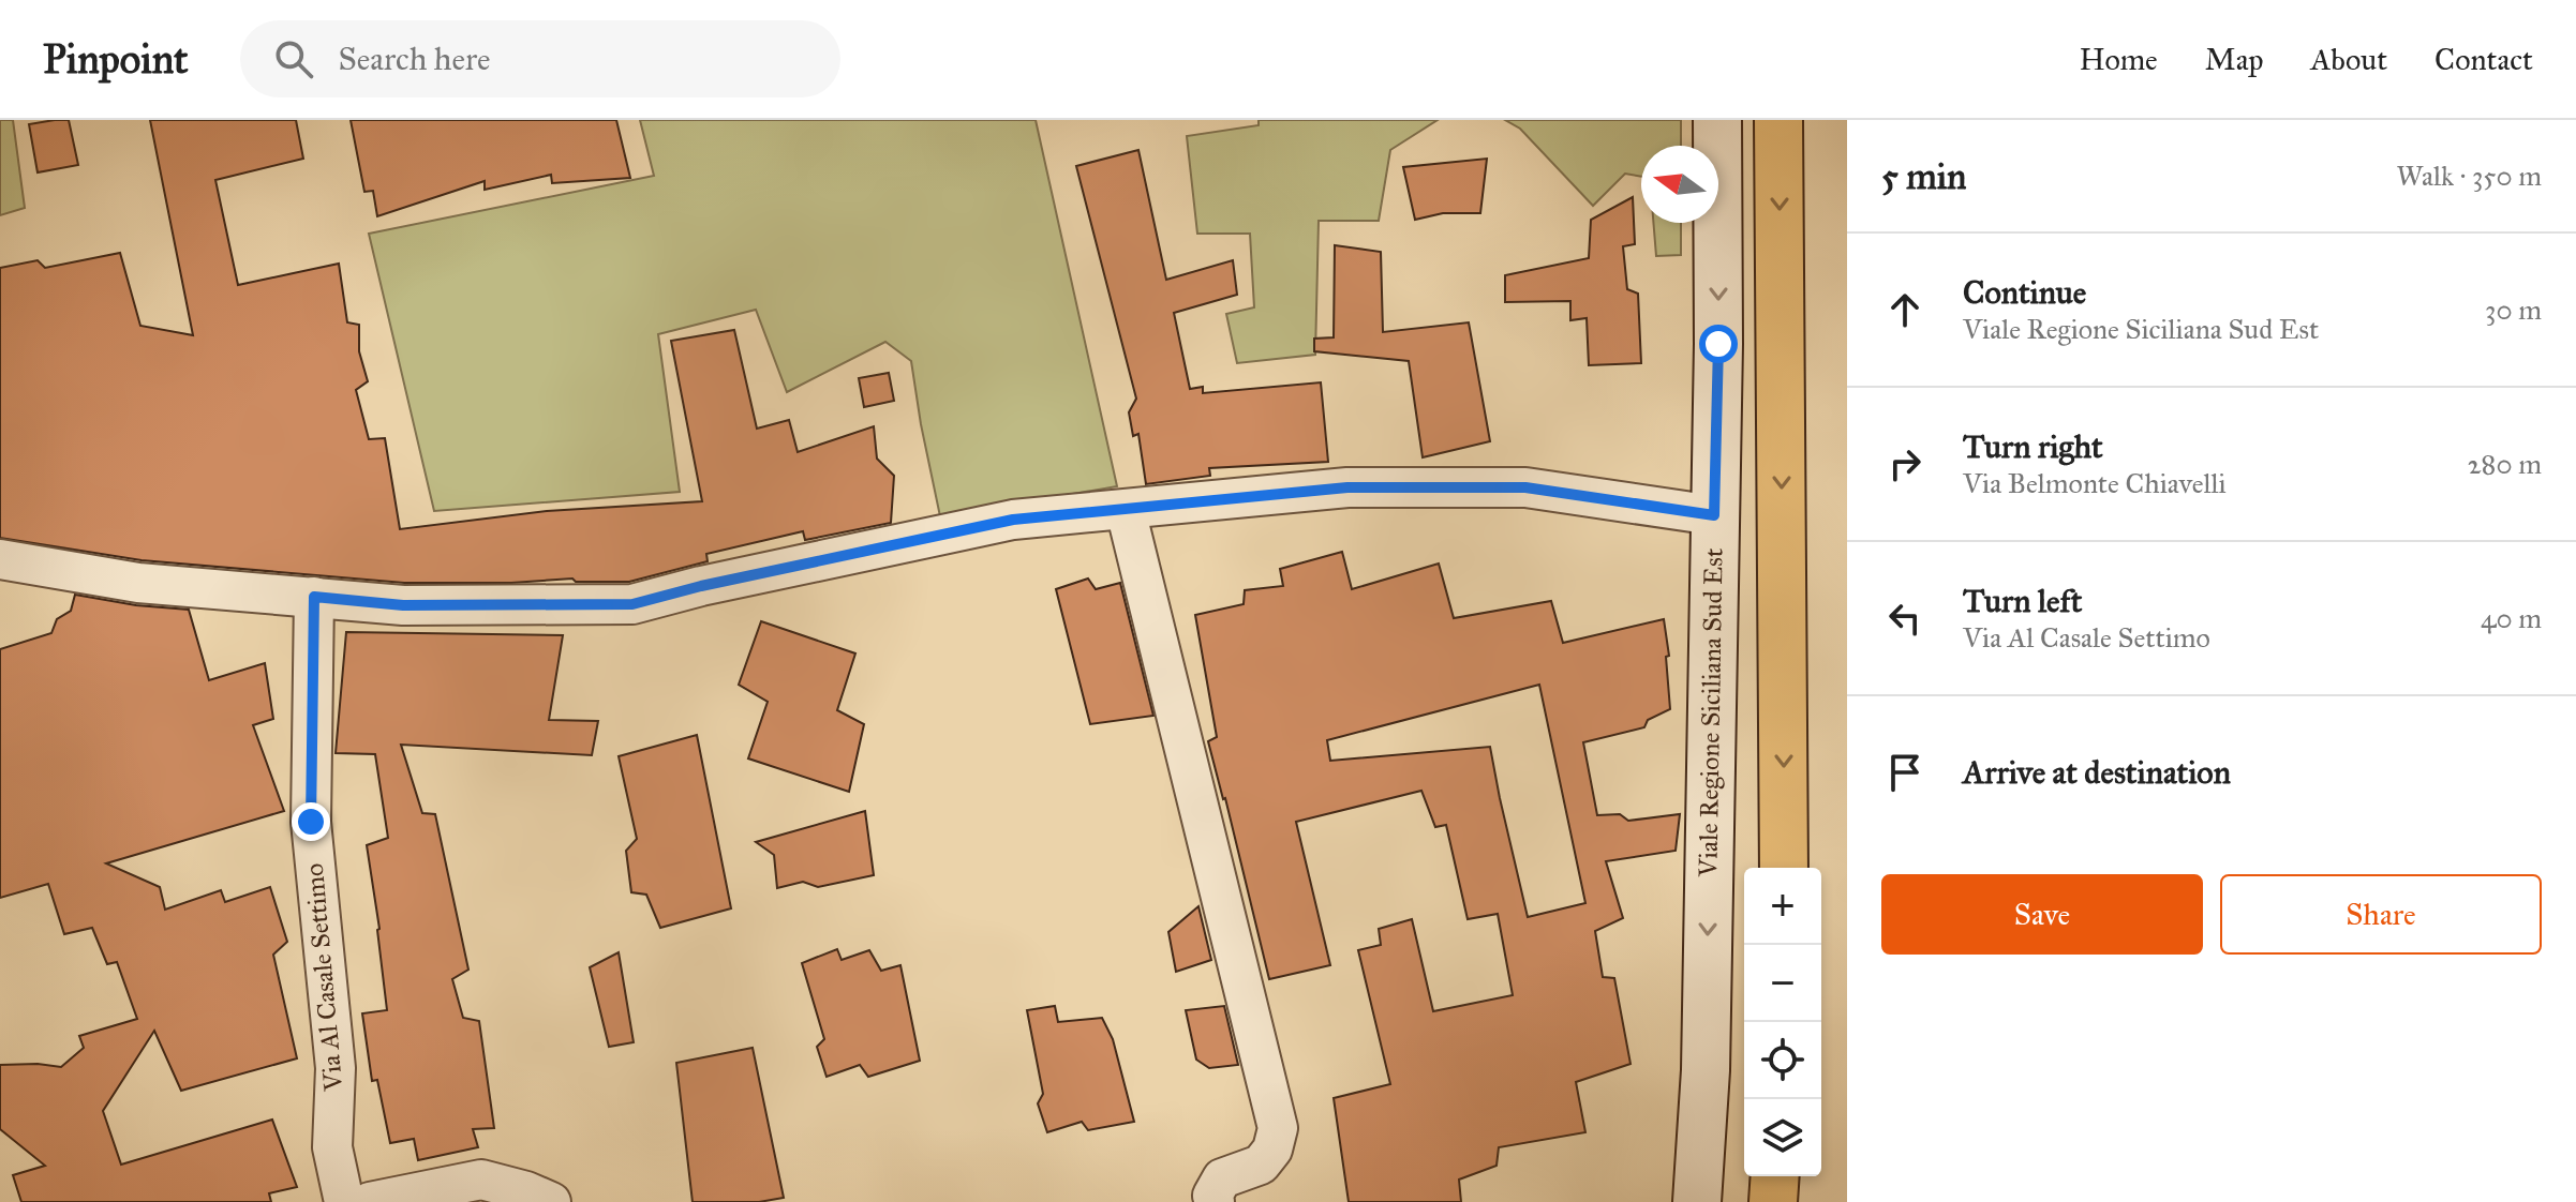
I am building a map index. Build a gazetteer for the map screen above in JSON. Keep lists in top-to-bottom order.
{
  "streets": {
    "street": ["Viale Regione Siciliana Sud Est", "Via Al Casale Settimo"]
  },
  "one_way": ["Viale Regione Siciliana Sud Est"],
  "north": "left",
  "page": {
    "header": "Pinpoint",
    "search": "Search here",
    "nav": [
      "Home",
      "Map",
      "About",
      "Contact"
    ],
    "heading": ["5 min", "Walk · 350 m"],
    "list": [
      ["Continue", "Viale Regione Siciliana Sud Est", "30 m"],
      ["Turn right", "Via Belmonte Chiavelli", "280 m"],
      ["Turn left", "Via Al Casale Settimo", "40 m"],
      "Arrive at destination"
    ],
    "buttons": ["Save", "Share"],
    "map_buttons": ["+", "−"]
  }
}
